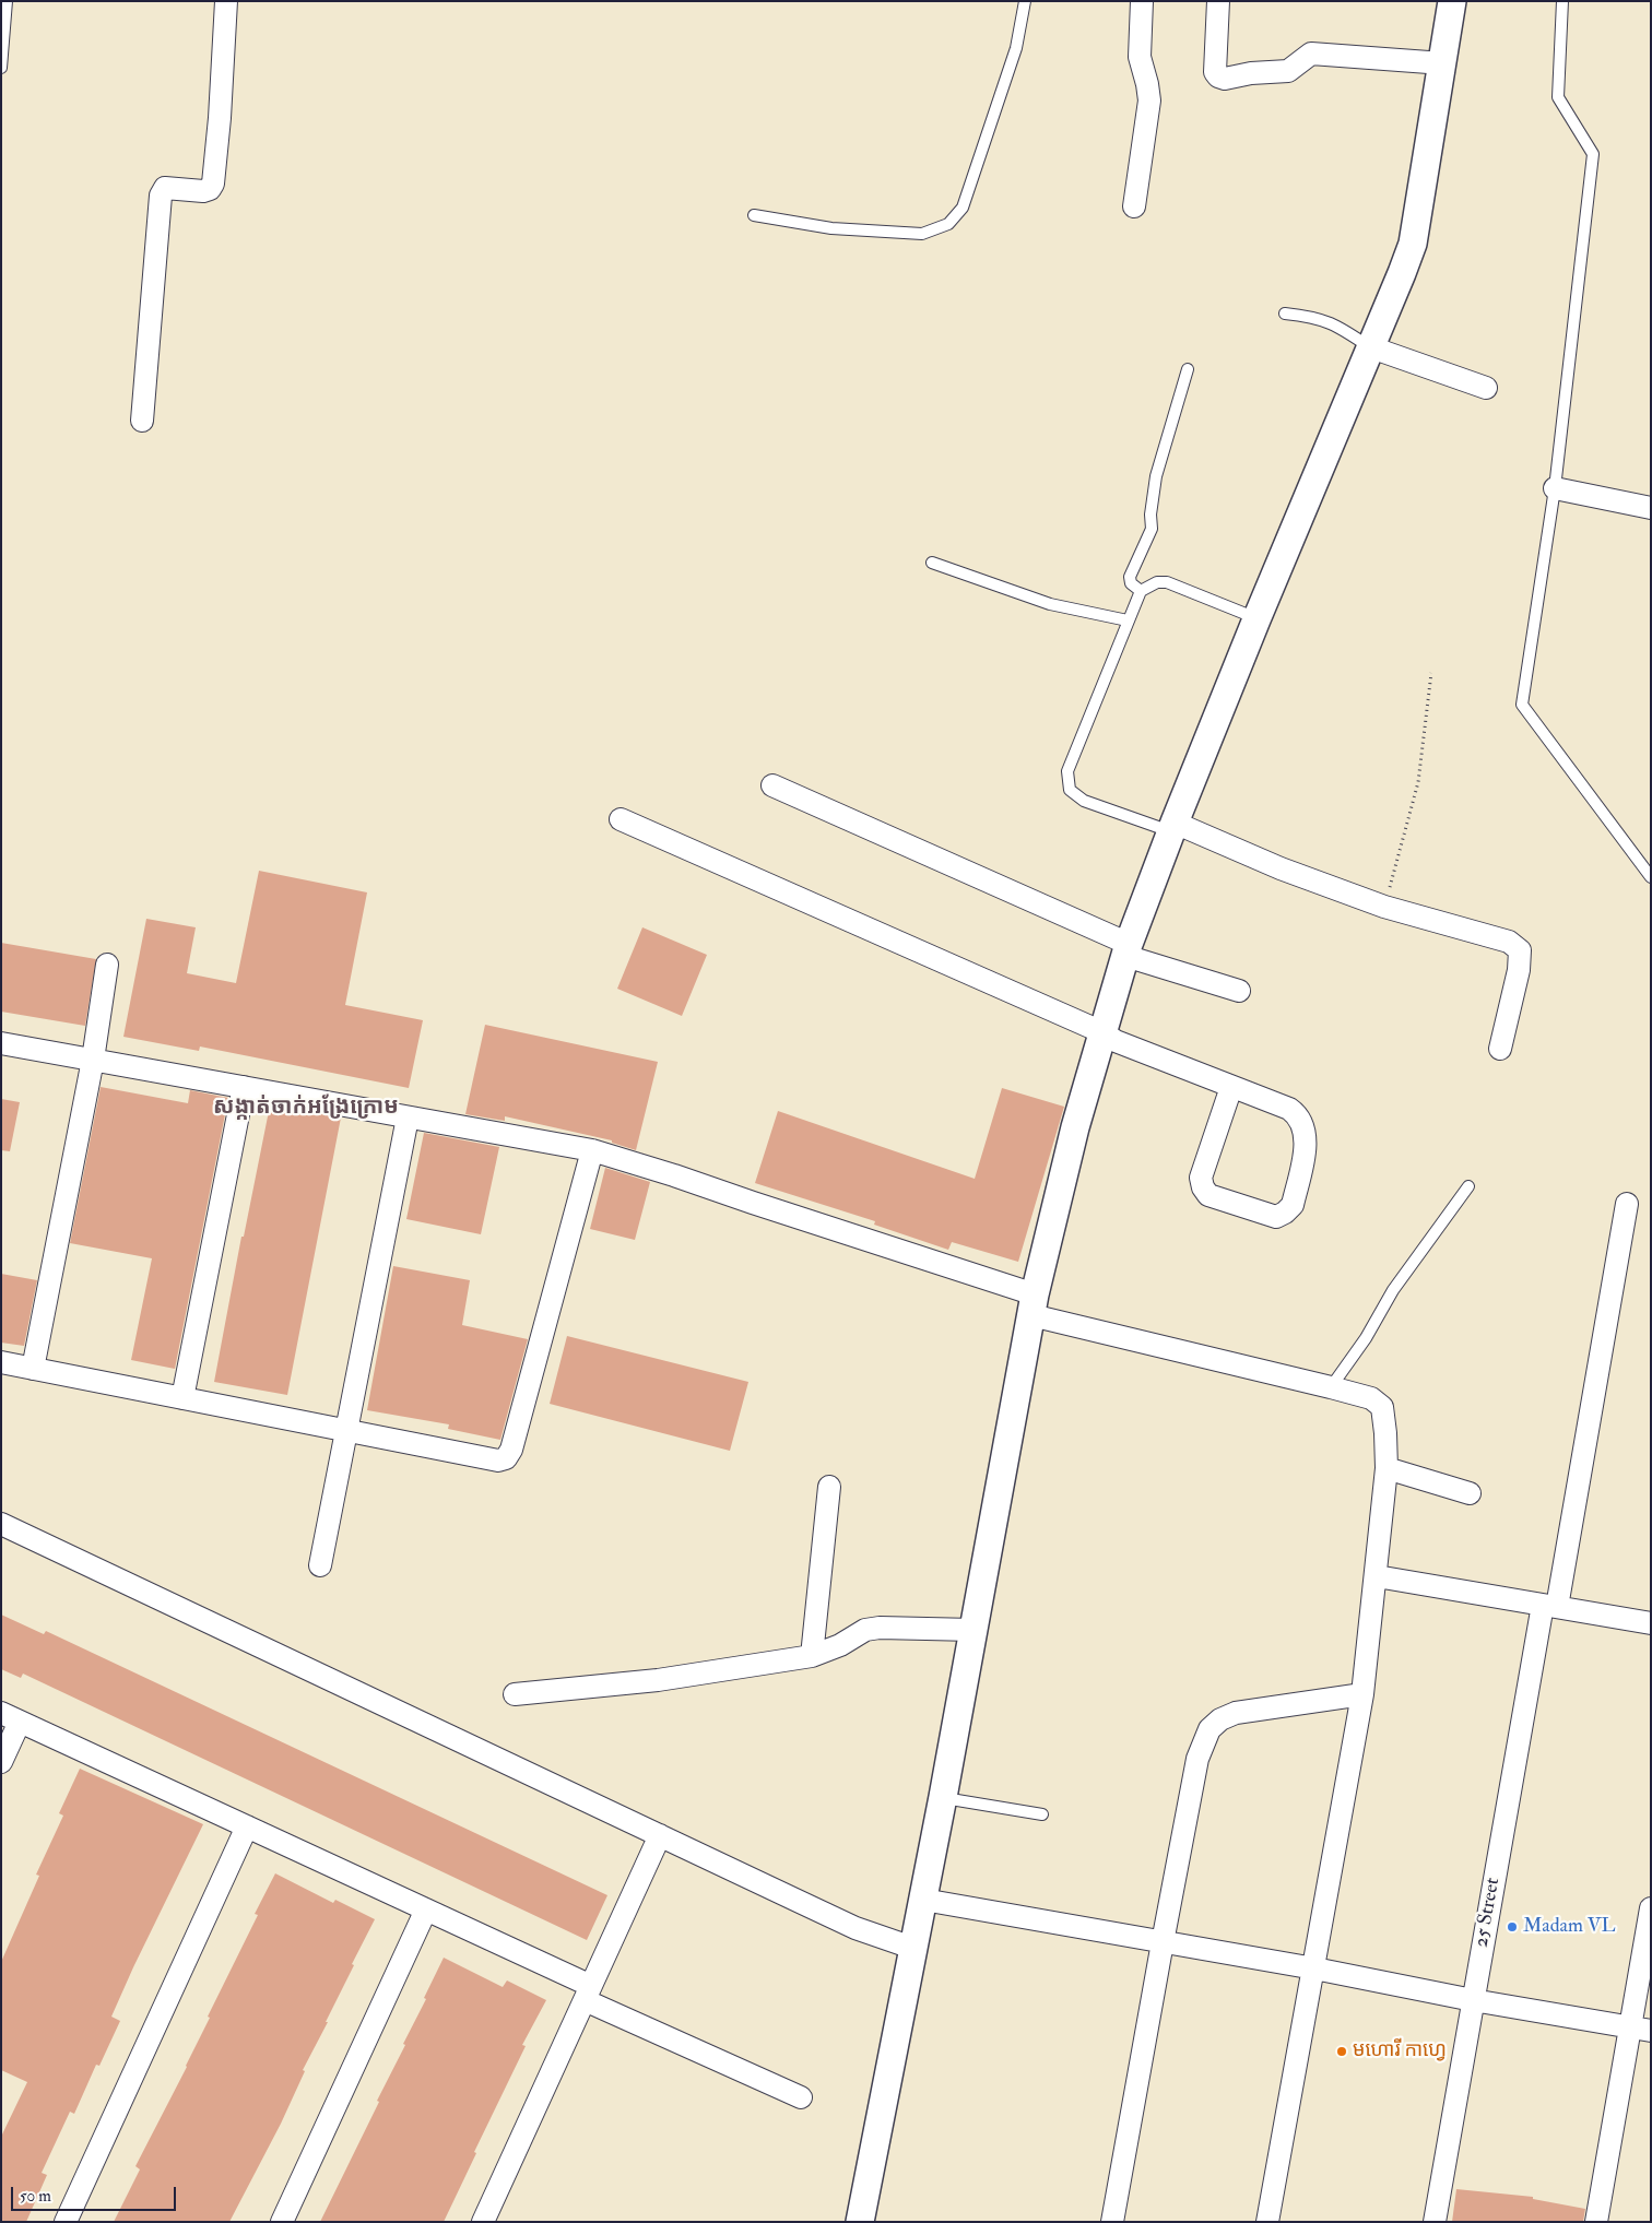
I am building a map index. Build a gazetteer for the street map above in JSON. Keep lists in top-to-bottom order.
{
  "streets": {
    "street": ["25 Street"]
  },
  "districts": ["សង្កាត់ចាក់អង្រែក្រោម"],
  "places": ["Madam VL", "មហោរី កាហ្វេ"],
  "scale_bar": "50 m"
}
